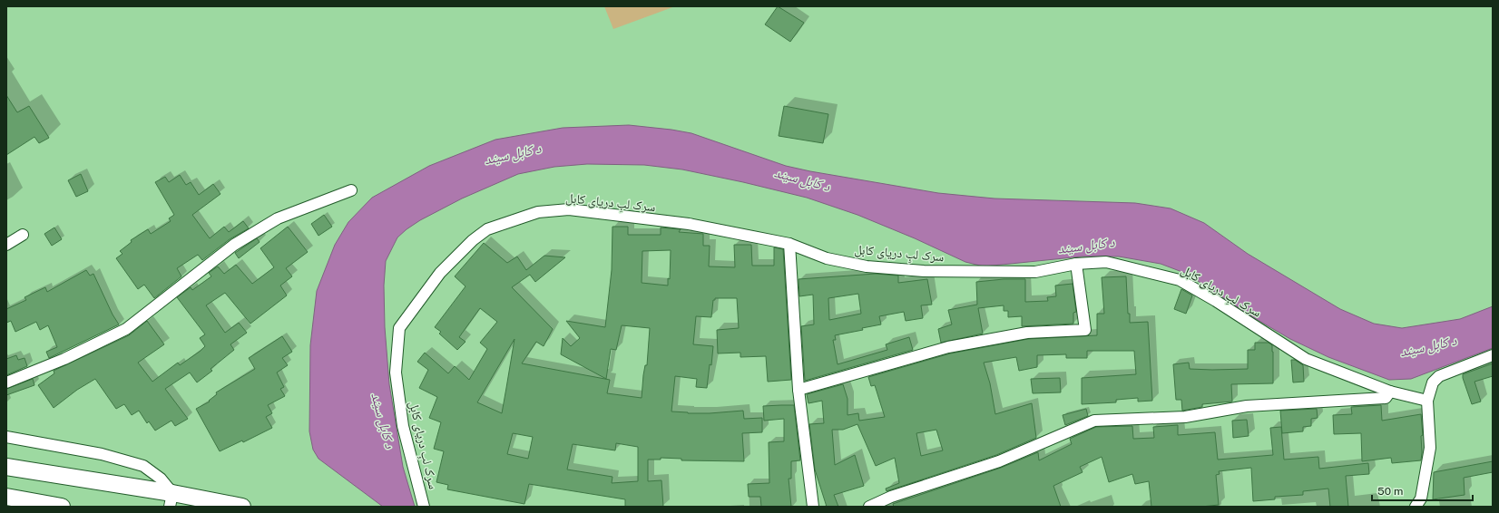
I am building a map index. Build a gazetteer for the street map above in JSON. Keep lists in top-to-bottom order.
{
  "streets": {
    "street": ["سرک لبِ دریای کابل"]
  },
  "water": ["د کابل سيند"],
  "scale_bar": "50 m"
}
